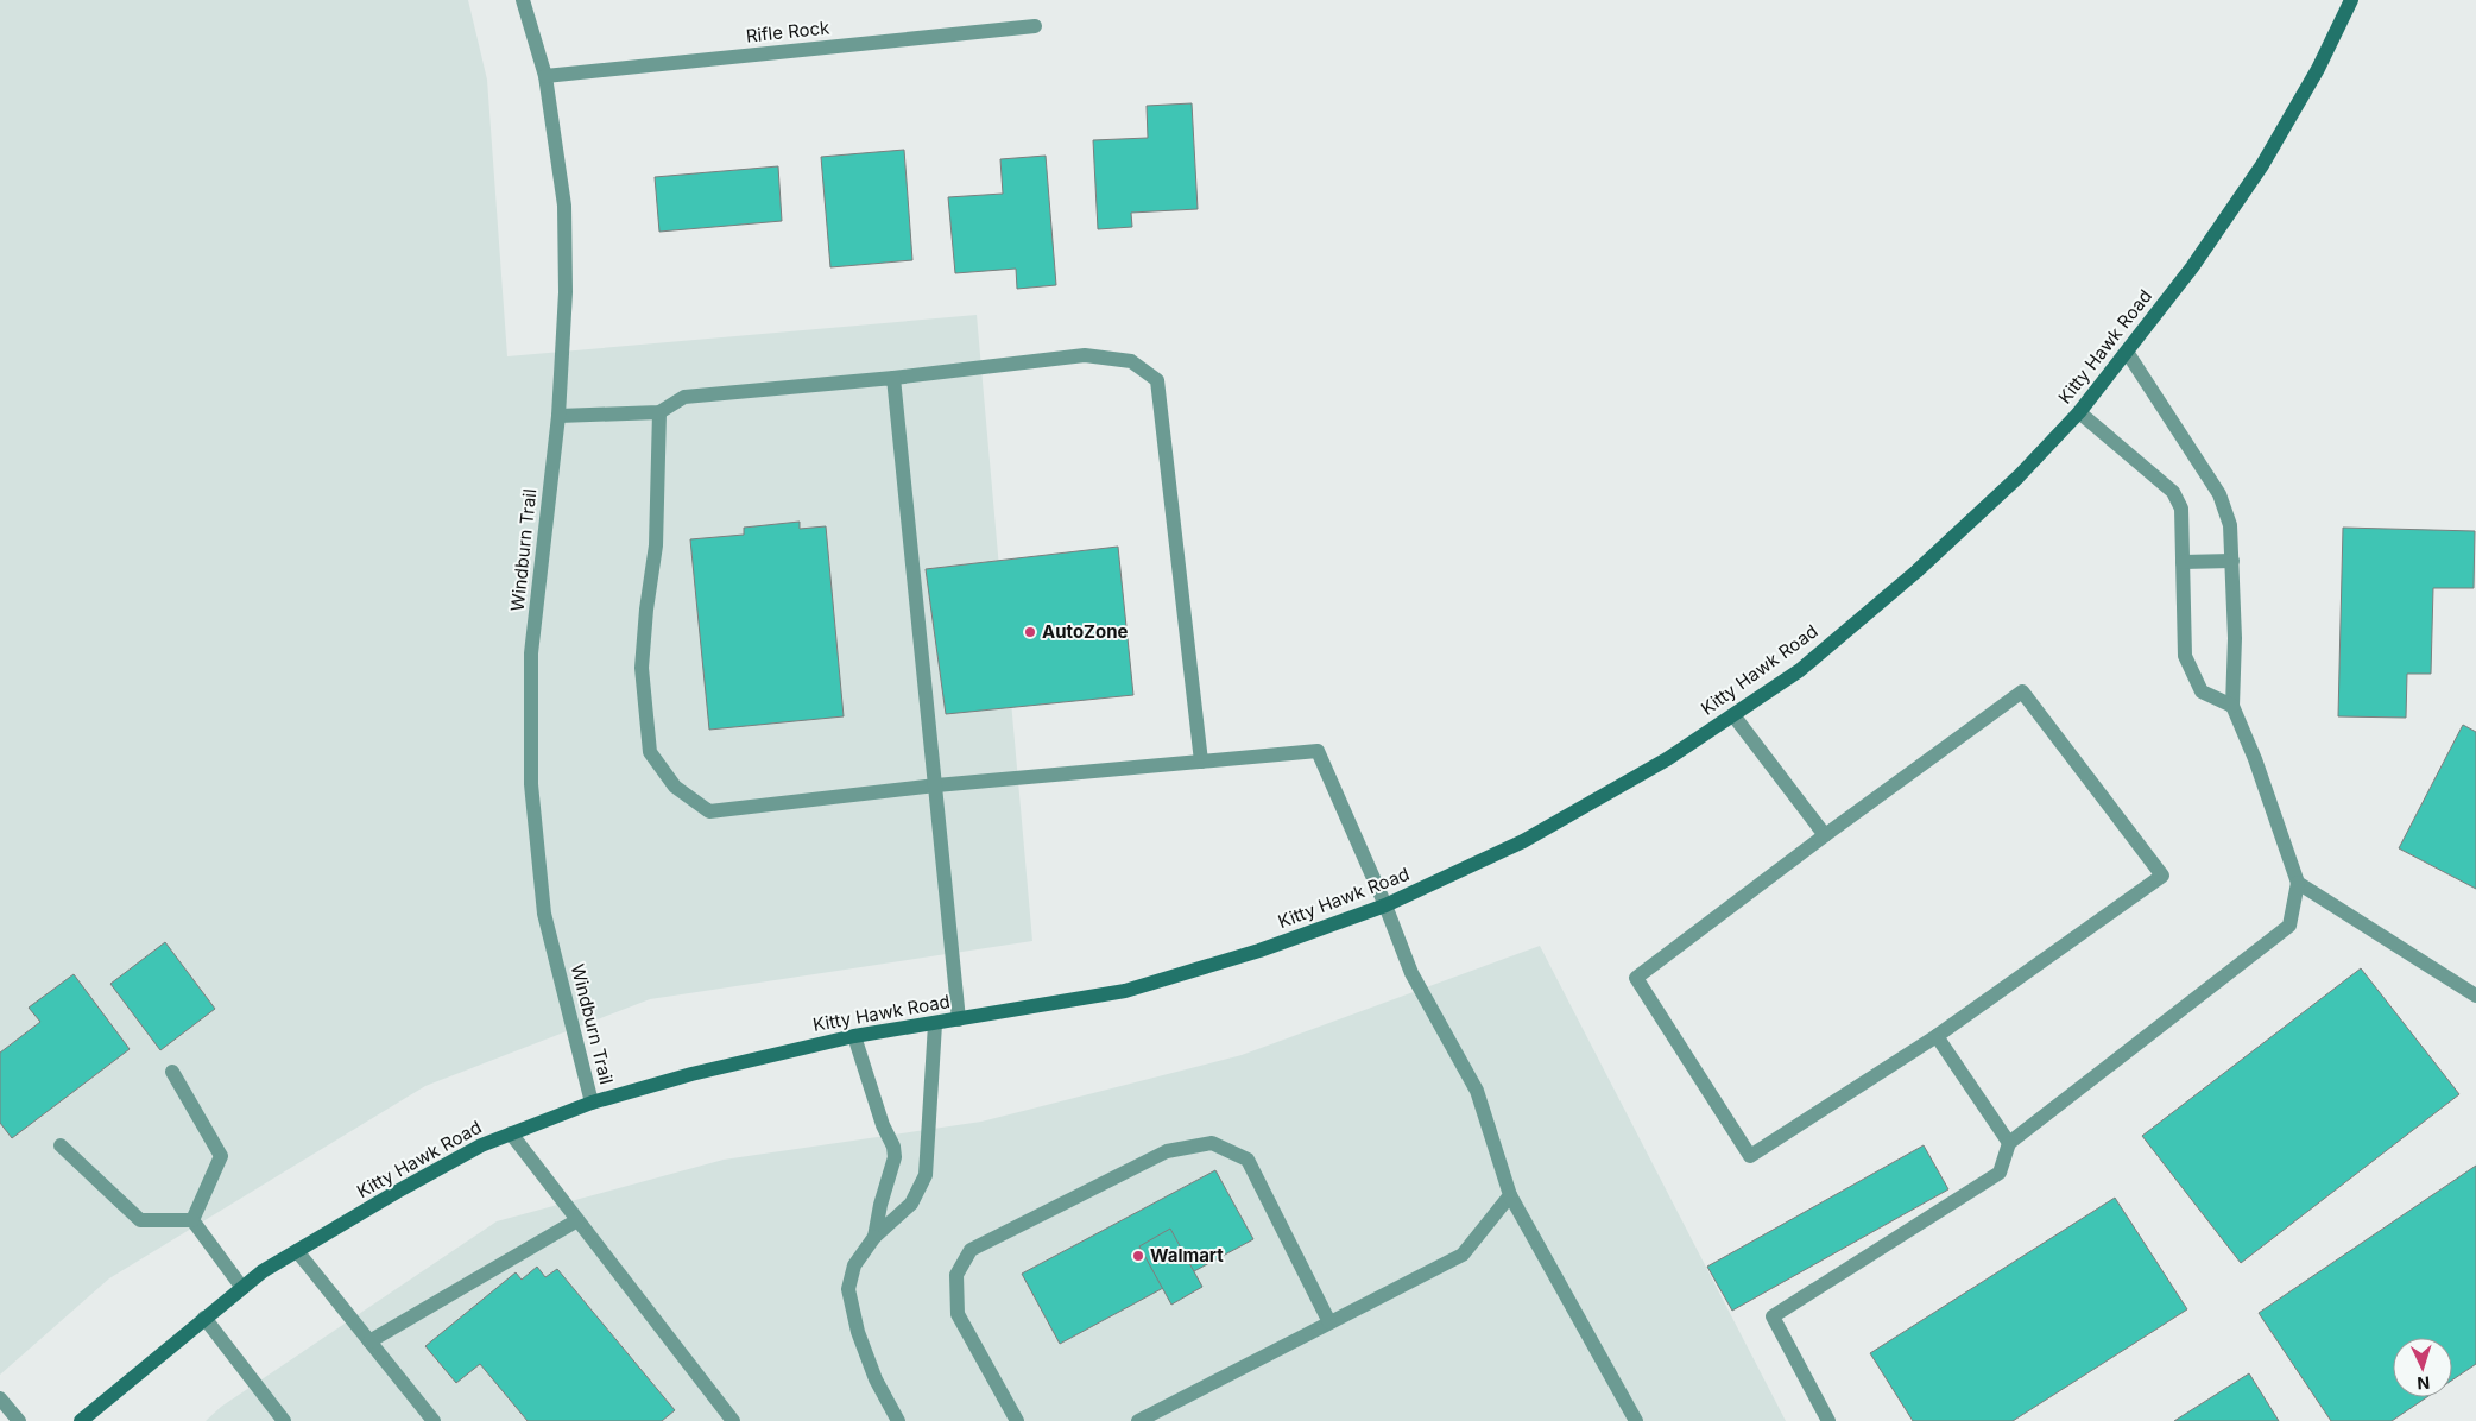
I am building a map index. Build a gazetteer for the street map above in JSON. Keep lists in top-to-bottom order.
{
  "streets": {
    "main road": ["Kitty Hawk Road"],
    "street": ["Rifle Rock", "Windburn Trail"]
  },
  "crossings": [
    ["Rifle Rock", "Windburn Trail"],
    ["Kitty Hawk Road", "Windburn Trail"]
  ],
  "places": ["AutoZone", "Walmart"],
  "north": "bottom"
}
